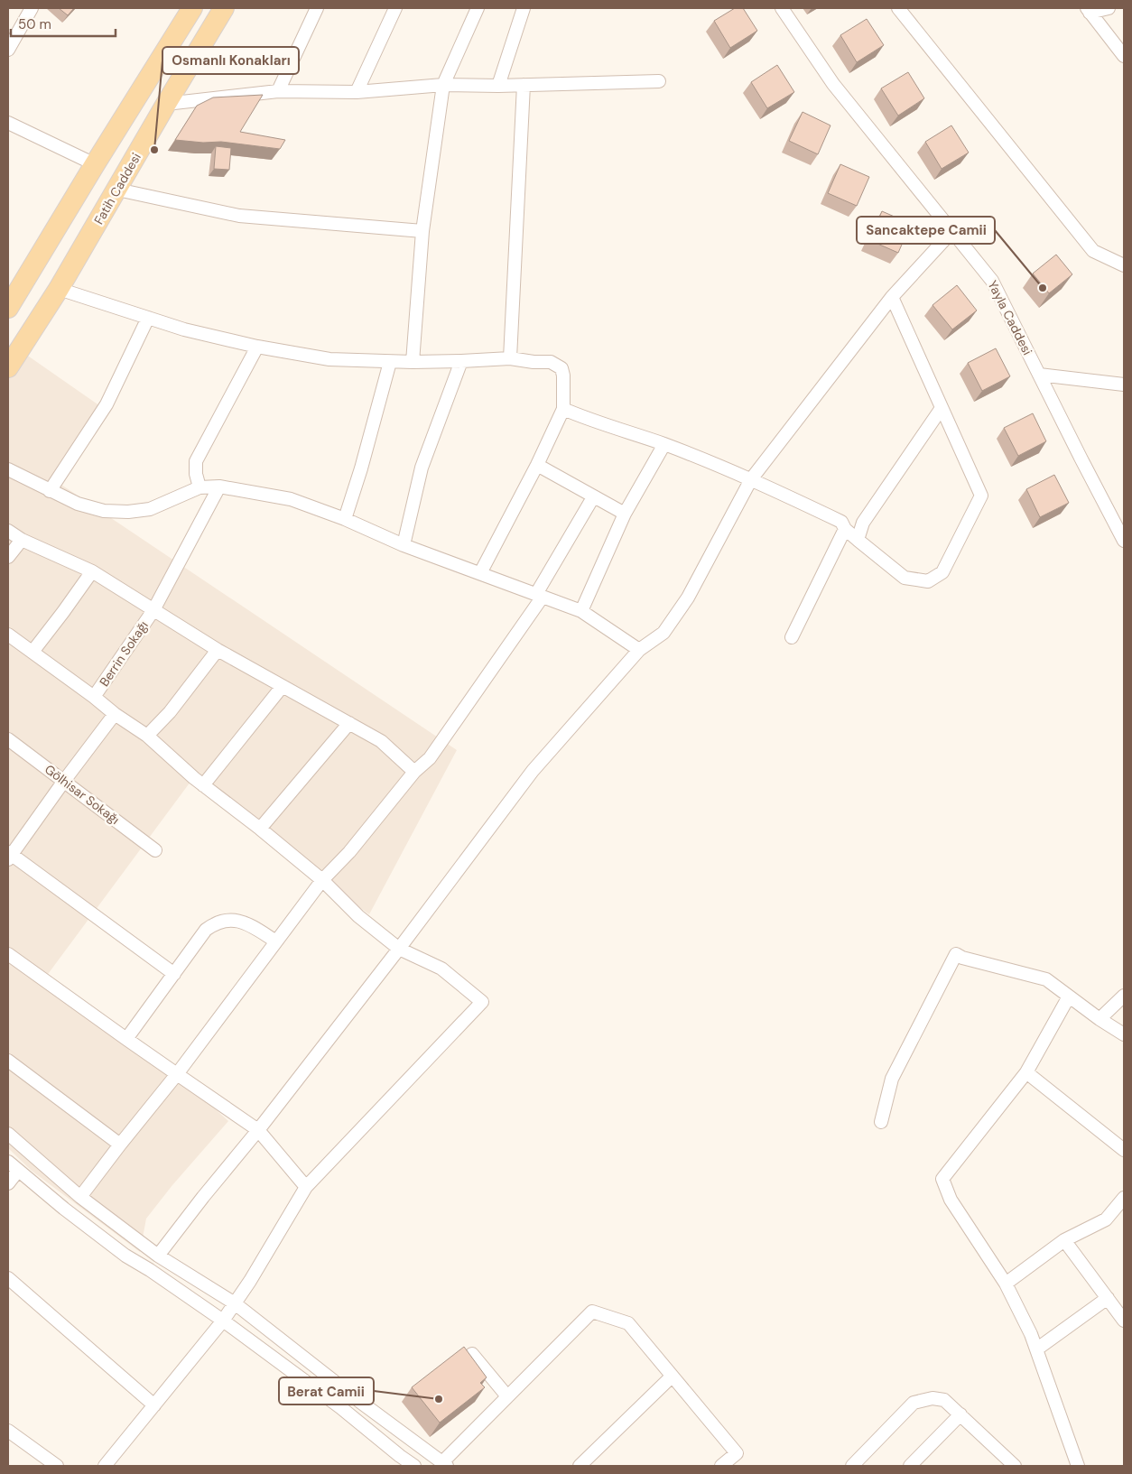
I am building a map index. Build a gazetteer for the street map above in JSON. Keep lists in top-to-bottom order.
{
  "streets": {
    "main road": ["Fatih Caddesi"],
    "street": ["Yayla Caddesi", "Berrin Sokağı", "Gölhisar Sokağı"]
  },
  "places": ["Osmanlı Konakları", "Sancaktepe Camii", "Berat Camii"],
  "scale_bar": "50 m"
}
